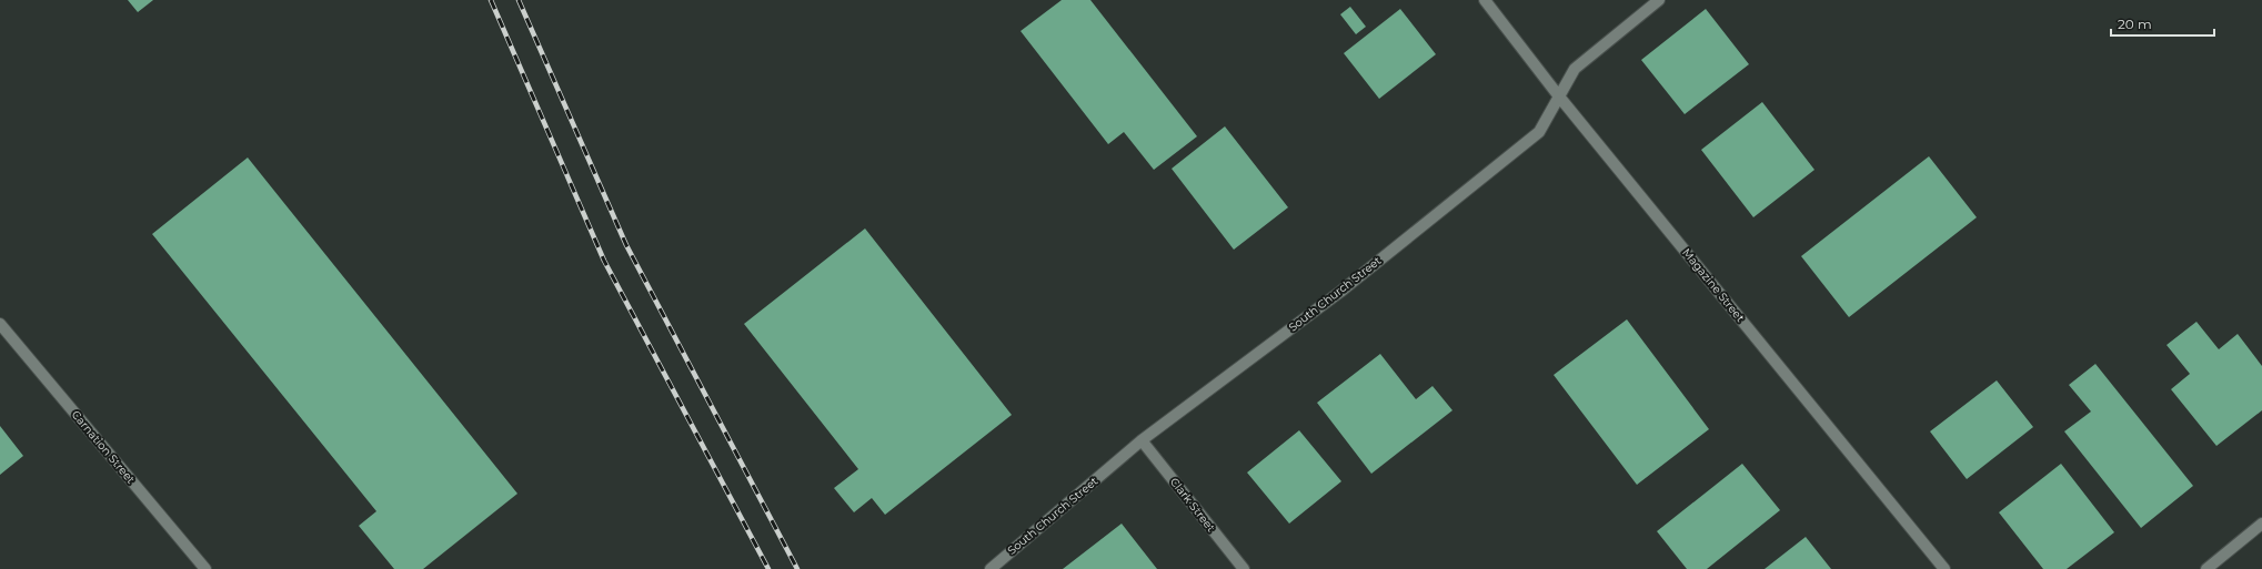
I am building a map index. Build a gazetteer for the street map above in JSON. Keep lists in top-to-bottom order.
{
  "streets": {
    "street": [
      "Magazine Street",
      "South Church Street",
      "Carnation Street",
      "Clark Street"
    ]
  },
  "crossings": [
    ["Magazine Street", "South Church Street"],
    ["South Church Street", "Clark Street"]
  ],
  "scale_bar": "20 m"
}
